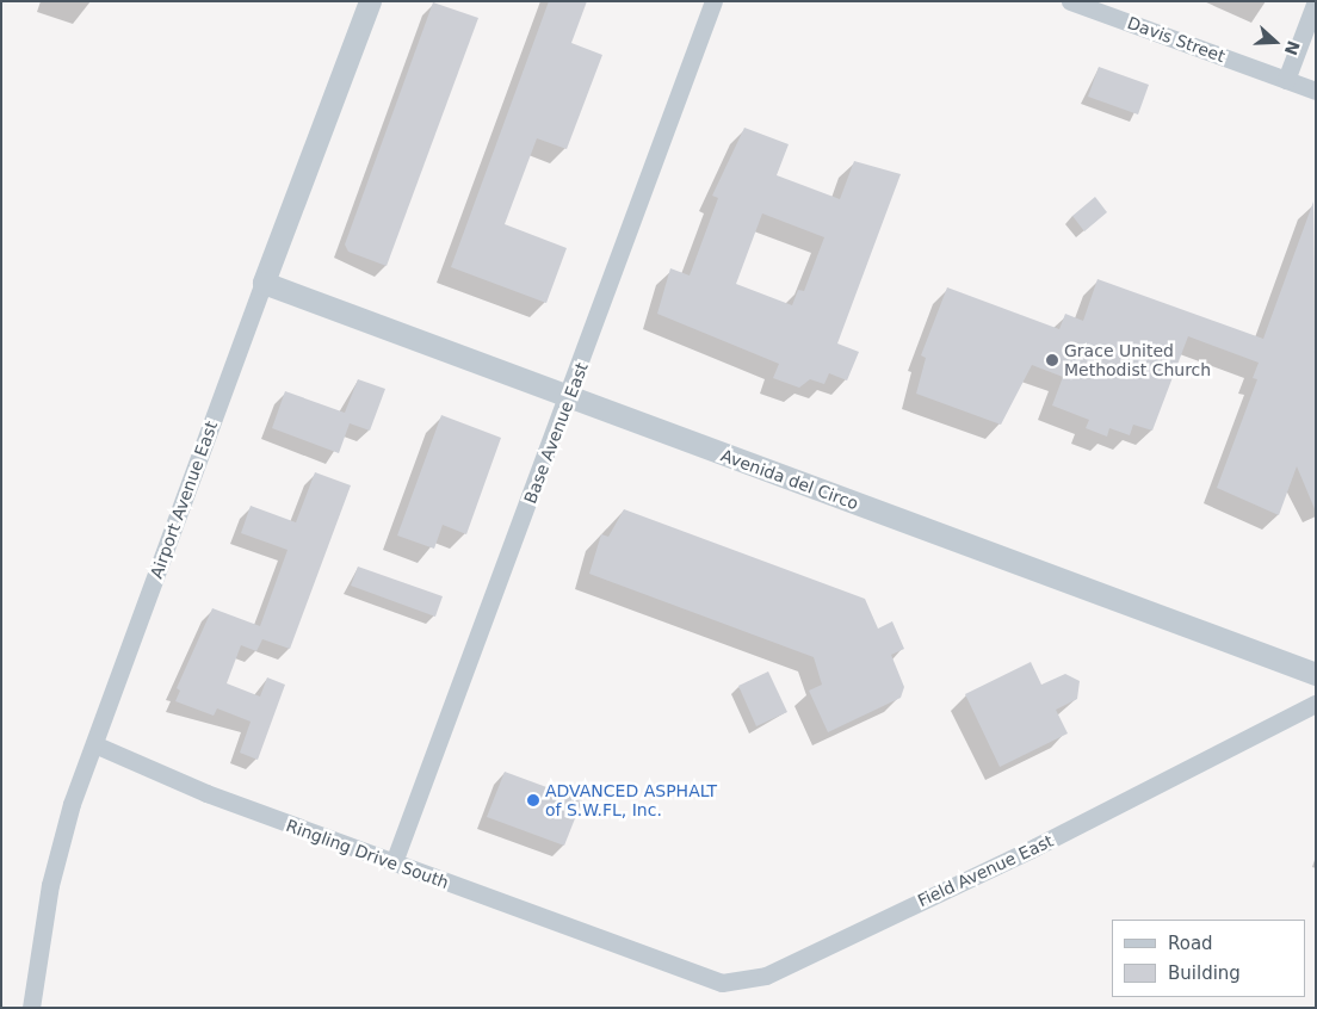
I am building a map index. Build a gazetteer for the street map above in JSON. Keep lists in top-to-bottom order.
{
  "streets": {
    "street": [
      "Davis Street",
      "Base Avenue East",
      "Avenida del Circo",
      "Airport Avenue East",
      "Ringling Drive South",
      "Field Avenue East"
    ]
  },
  "crossings": [
    ["Base Avenue East", "Avenida del Circo"],
    ["Base Avenue East", "Ringling Drive South"],
    ["Avenida del Circo", "Airport Avenue East"],
    ["Airport Avenue East", "Ringling Drive South"],
    ["Ringling Drive South", "Field Avenue East"]
  ],
  "places": ["Grace United Methodist Church", "ADVANCED ASPHALT of S.W.FL, Inc."],
  "legend": ["Road", "Building"],
  "north": "right"
}
